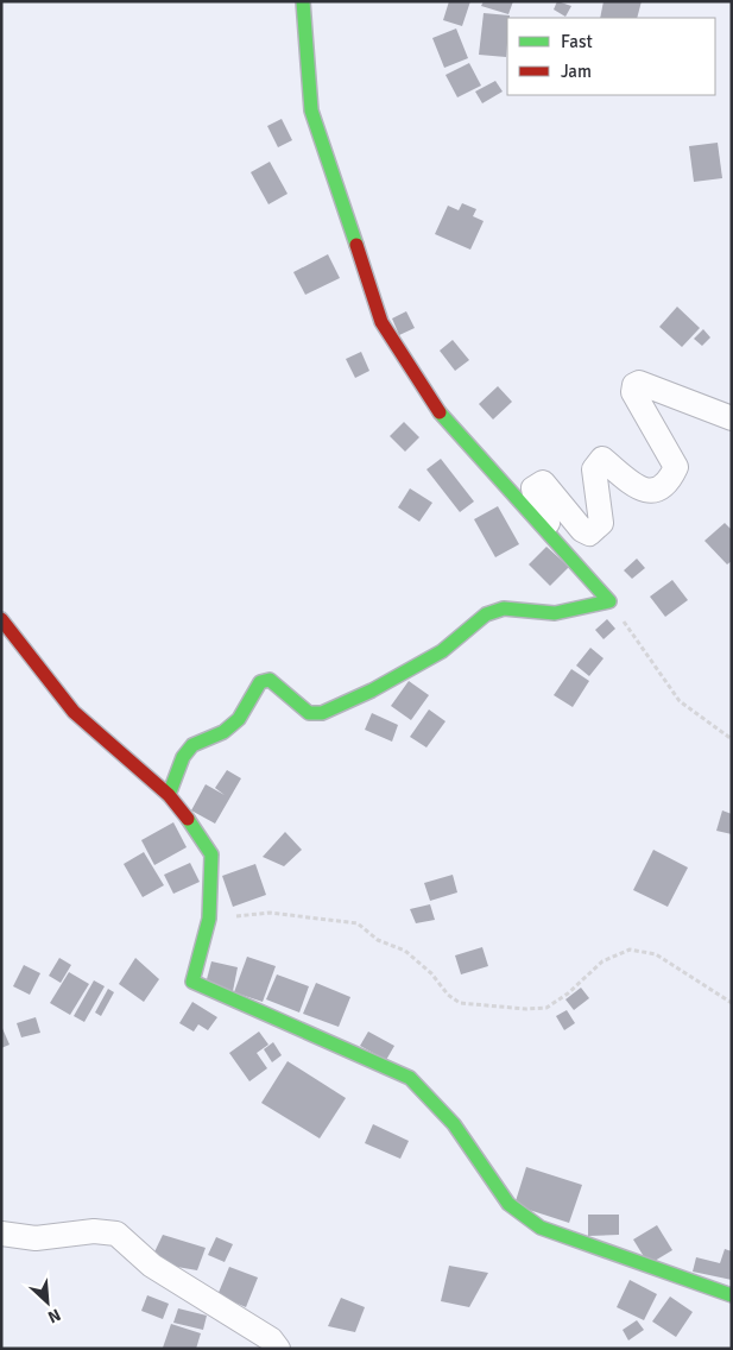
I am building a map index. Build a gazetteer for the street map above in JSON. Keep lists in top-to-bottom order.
{
  "legend": ["Fast", "Jam"],
  "north": "bottom right"
}
